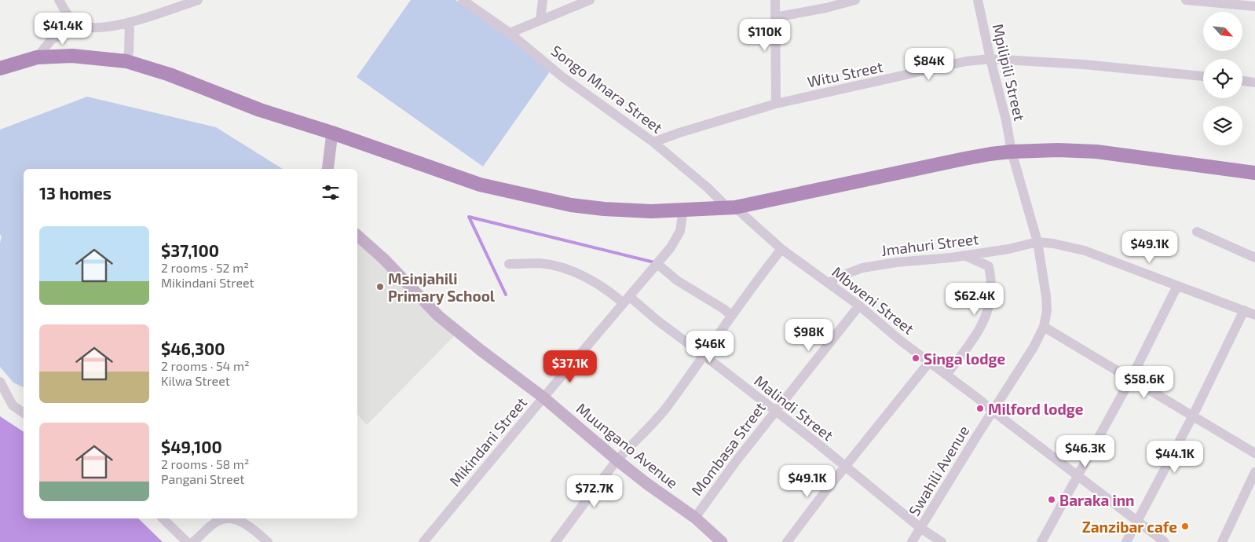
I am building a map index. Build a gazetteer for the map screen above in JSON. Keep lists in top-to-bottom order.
{
  "streets": {
    "main road": ["Muungano Avenue"],
    "street": [
      "Mpilipili Street",
      "Witu Street",
      "Songo Mnara Street",
      "Jmahuri Street",
      "Mbweni Street",
      "Malindi Street",
      "Mikindani Street",
      "Mombasa Street",
      "Swahili Avenue"
    ]
  },
  "crossings": [
    ["Mpilipili Street", "Witu Street"],
    ["Mpilipili Street", "Swahili Avenue"],
    ["Witu Street", "Songo Mnara Street"],
    ["Songo Mnara Street", "Mbweni Street"],
    ["Jmahuri Street", "Mbweni Street"],
    ["Jmahuri Street", "Swahili Avenue"],
    ["Mbweni Street", "Mombasa Street"],
    ["Mbweni Street", "Swahili Avenue"],
    ["Malindi Street", "Mikindani Street"],
    ["Malindi Street", "Mombasa Street"],
    ["Malindi Street", "Swahili Avenue"],
    ["Mikindani Street", "Muungano Avenue"],
    ["Muungano Avenue", "Mombasa Street"]
  ],
  "places": [
    "Msinjahili Primary School",
    "Singa lodge",
    "Milford lodge",
    "Baraka inn",
    "Zanzibar cafe"
  ],
  "north": "bottom right",
  "page": {
    "price": [
      "$41.4K",
      "$110K",
      "$84K",
      "$49.1K",
      "$62.4K",
      "$98K",
      "$46K",
      "$37.1K",
      "$58.6K",
      "$46.3K",
      "$44.1K",
      "$49.1K",
      "$72.7K"
    ],
    "heading": "13 homes",
    "list": [
      {
        "name": "$37,100",
        "note": "2 rooms · 52 m² · Mikindani Street"
      },
      {
        "name": "$46,300",
        "note": "2 rooms · 54 m² · Kilwa Street"
      },
      {
        "name": "$49,100",
        "note": "2 rooms · 58 m² · Pangani Street"
      }
    ]
  }
}
